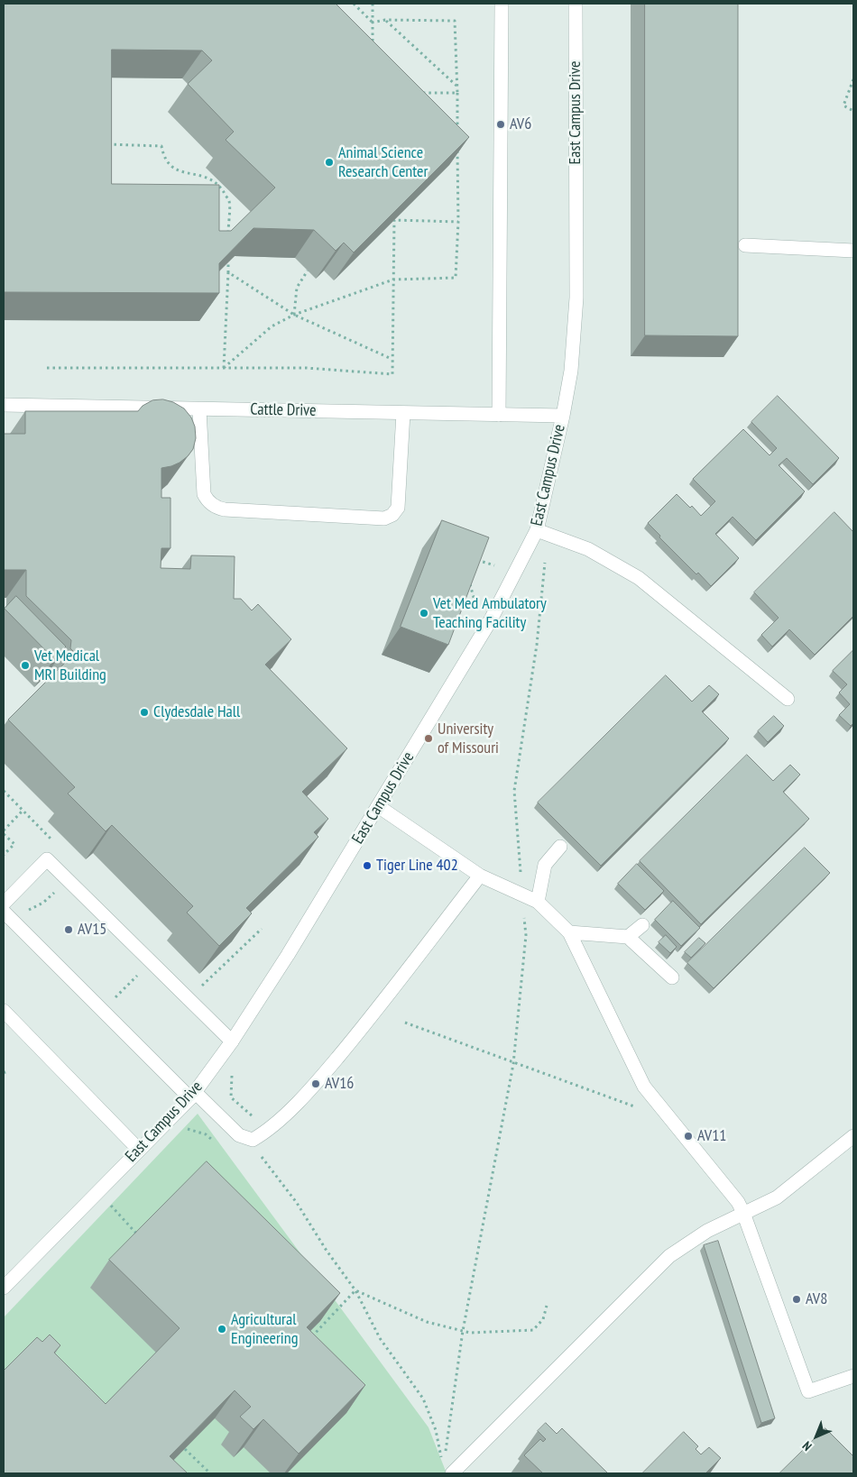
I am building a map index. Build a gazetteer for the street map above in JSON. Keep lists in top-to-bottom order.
{
  "streets": {
    "street": ["East Campus Drive", "Cattle Drive"]
  },
  "crossings": [
    ["East Campus Drive", "Cattle Drive"]
  ],
  "places": [
    "AV6",
    "Animal Science Research Center",
    "Vet Med Ambulatory Teaching Facility",
    "Vet Medical MRI Building",
    "Clydesdale Hall",
    "University of Missouri",
    "Tiger Line 402",
    "AV15",
    "AV16",
    "AV11",
    "AV8",
    "Agricultural Engineering"
  ],
  "north": "bottom left"
}
